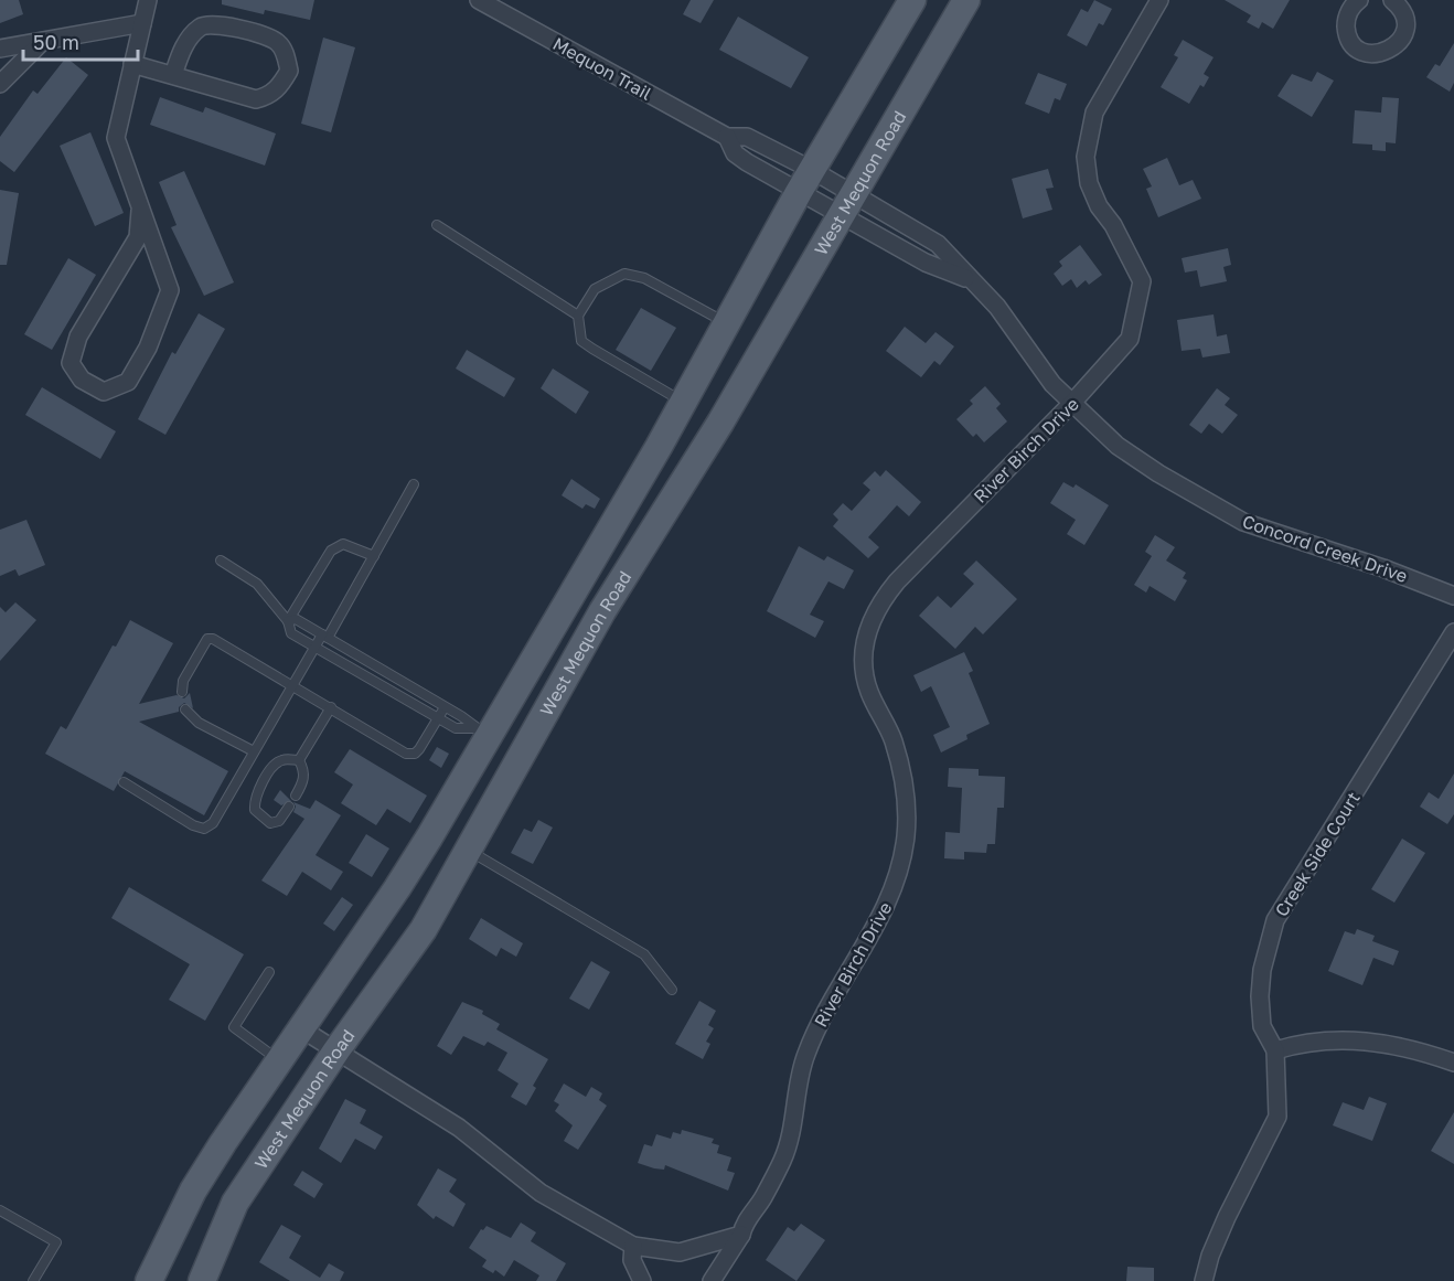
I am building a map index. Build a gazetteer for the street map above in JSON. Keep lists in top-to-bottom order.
{
  "streets": {
    "main road": ["West Mequon Road"],
    "street": [
      "Mequon Trail",
      "River Birch Drive",
      "Concord Creek Drive",
      "Creek Side Court"
    ]
  },
  "crossings": [
    ["Mequon Trail", "Concord Creek Drive"],
    ["West Mequon Road", "Concord Creek Drive"],
    ["River Birch Drive", "Concord Creek Drive"]
  ],
  "scale_bar": "50 m"
}
